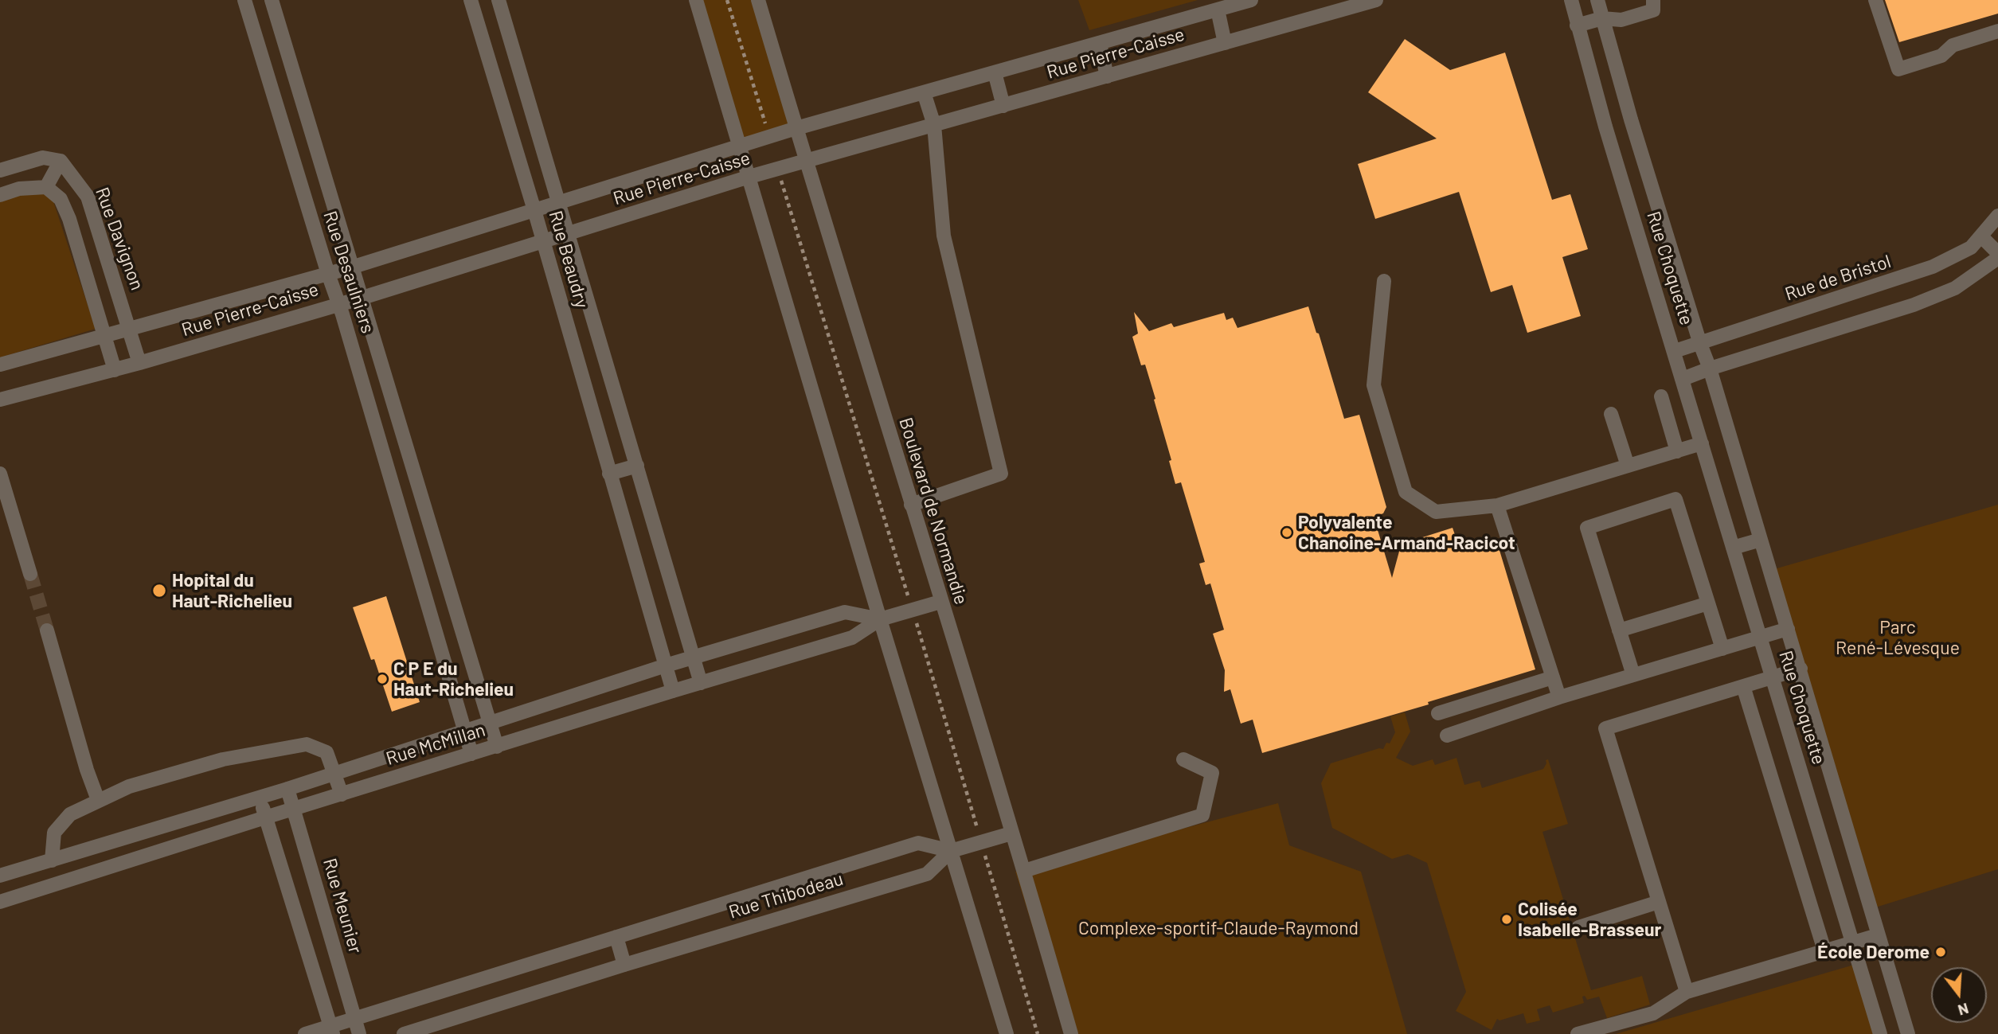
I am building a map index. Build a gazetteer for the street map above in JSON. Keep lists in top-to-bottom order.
{
  "streets": {
    "street": [
      "Rue Pierre-Caisse",
      "Rue Davignon",
      "Rue Beaudry",
      "Rue Choquette",
      "Rue Desaulniers",
      "Rue de Bristol",
      "Boulevard de Normandie",
      "Rue McMillan",
      "Rue Thibodeau",
      "Rue Meunier"
    ]
  },
  "crossings": [
    ["Rue Pierre-Caisse", "Rue Davignon"],
    ["Rue Pierre-Caisse", "Rue Beaudry"],
    ["Rue Pierre-Caisse", "Rue Desaulniers"],
    ["Rue Pierre-Caisse", "Boulevard de Normandie"],
    ["Rue Beaudry", "Rue McMillan"],
    ["Rue Choquette", "Rue de Bristol"],
    ["Rue Desaulniers", "Rue McMillan"],
    ["Boulevard de Normandie", "Rue McMillan"],
    ["Boulevard de Normandie", "Rue Thibodeau"],
    ["Rue McMillan", "Rue Meunier"],
    ["Rue Thibodeau", "Rue Meunier"]
  ],
  "parks": ["Parc René-Lévesque", "Complexe-sportif-Claude-Raymond"],
  "places": [
    "Polyvalente Chanoine-Armand-Racicot",
    "Hopital du Haut-Richelieu",
    "C P E du Haut-Richelieu",
    "Colisée Isabelle-Brasseur",
    "École Derome"
  ],
  "north": "bottom"
}
